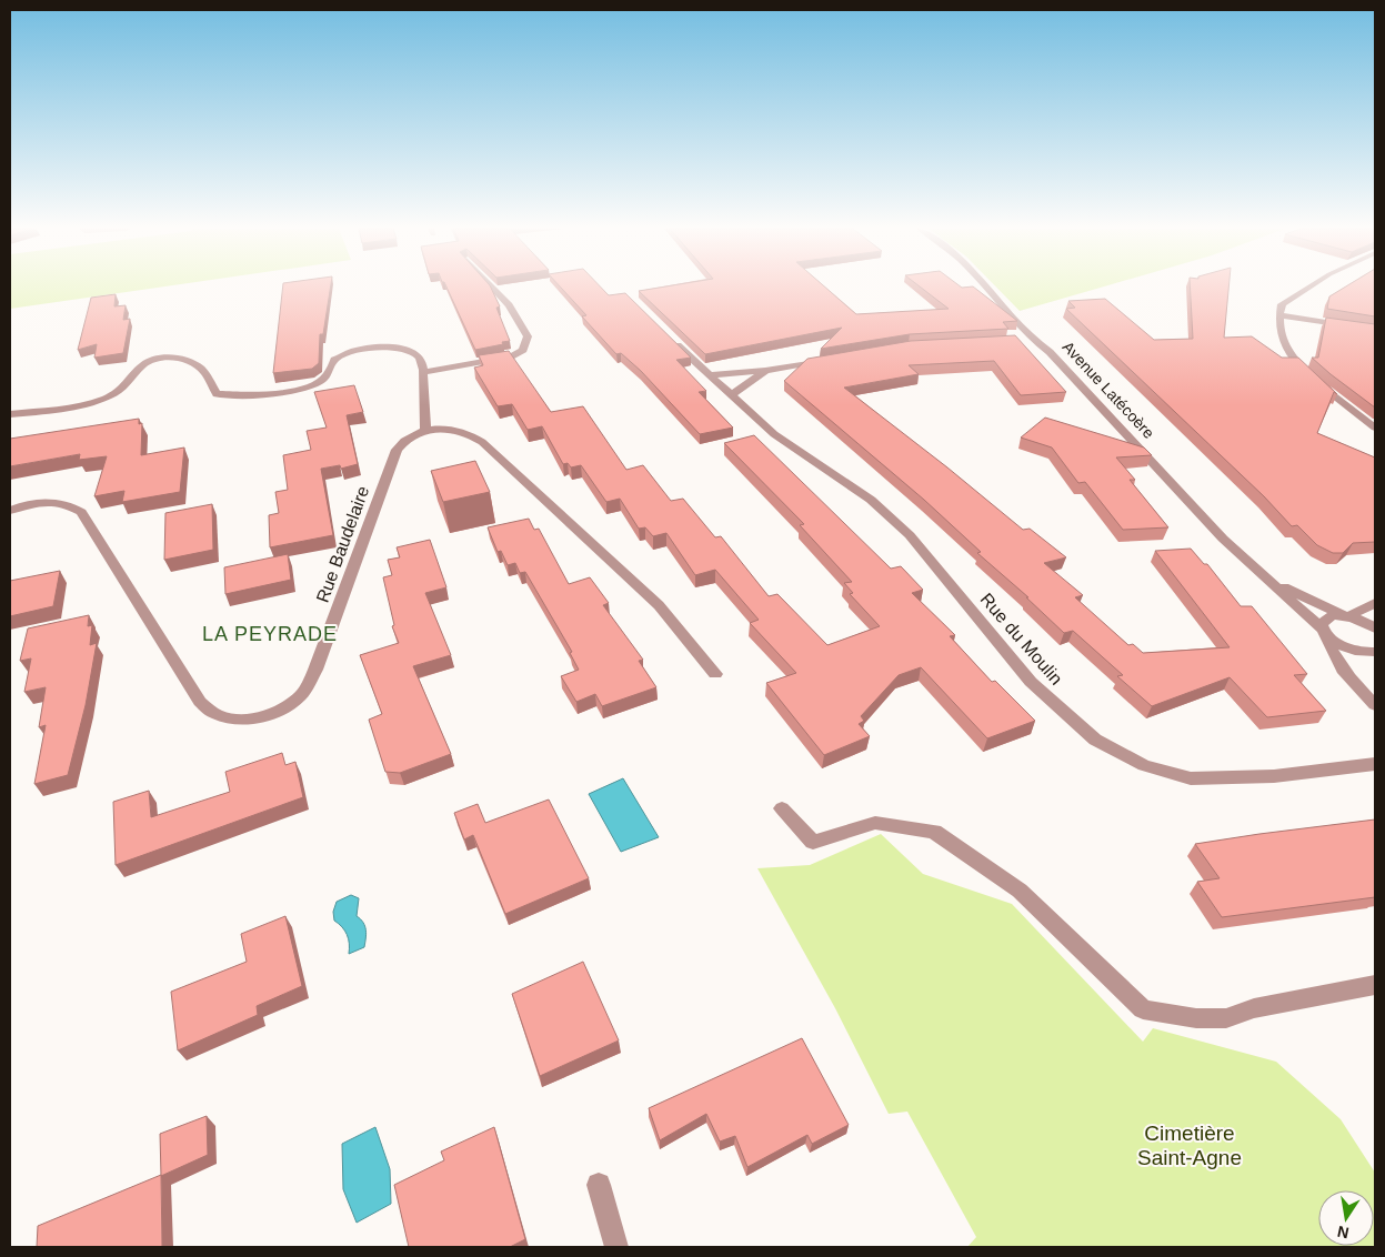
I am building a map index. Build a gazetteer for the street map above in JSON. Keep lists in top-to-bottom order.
{
  "streets": {
    "street": ["Avenue Latécoère", "Rue Baudelaire", "Rue du Moulin"]
  },
  "districts": ["LA PEYRADE"],
  "parks": ["Cimetière Saint-Agne"],
  "north": "bottom"
}
